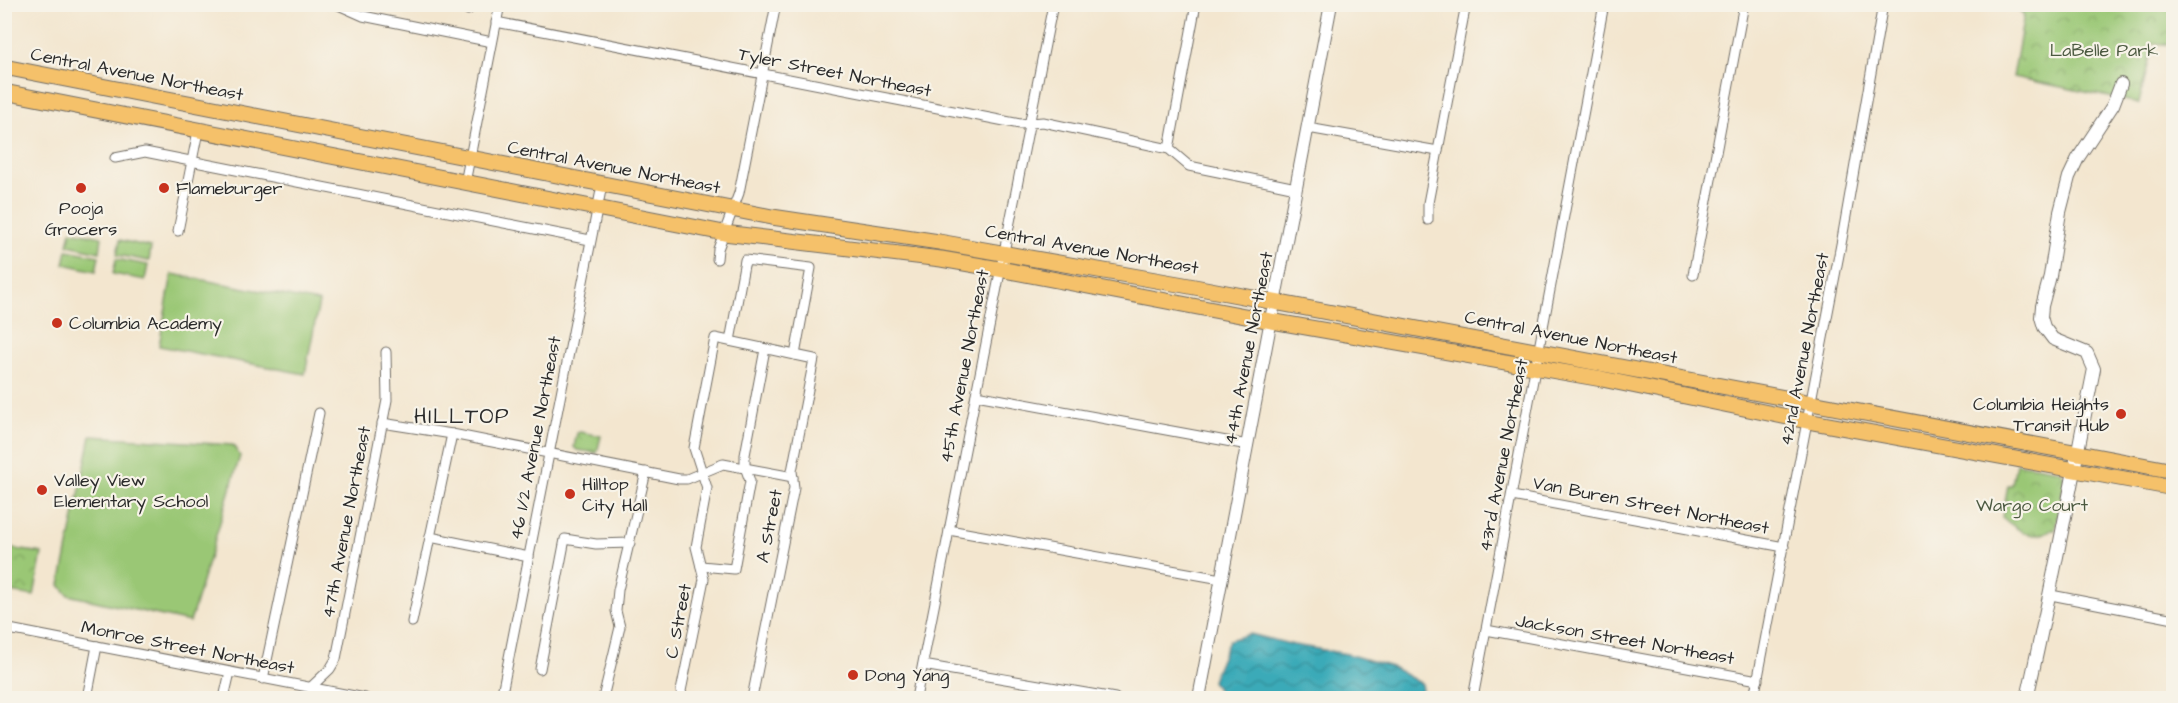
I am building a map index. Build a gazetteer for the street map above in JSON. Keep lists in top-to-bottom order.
{
  "streets": {
    "main road": ["Central Avenue Northeast"],
    "street": [
      "Tyler Street Northeast",
      "44th Avenue Northeast",
      "42nd Avenue Northeast",
      "45th Avenue Northeast",
      "46 1/2 Avenue Northeast",
      "43rd Avenue Northeast",
      "Van Buren Street Northeast",
      "47th Avenue Northeast",
      "A Street",
      "C Street",
      "Jackson Street Northeast",
      "Monroe Street Northeast"
    ]
  },
  "crossings": [
    ["Tyler Street Northeast", "45th Avenue Northeast"],
    ["Central Avenue Northeast", "44th Avenue Northeast"],
    ["Central Avenue Northeast", "42nd Avenue Northeast"],
    ["Central Avenue Northeast", "45th Avenue Northeast"],
    ["Central Avenue Northeast", "46 1/2 Avenue Northeast"],
    ["Central Avenue Northeast", "43rd Avenue Northeast"],
    ["42nd Avenue Northeast", "Van Buren Street Northeast"],
    ["42nd Avenue Northeast", "Jackson Street Northeast"],
    ["43rd Avenue Northeast", "Van Buren Street Northeast"],
    ["43rd Avenue Northeast", "Jackson Street Northeast"],
    ["47th Avenue Northeast", "Monroe Street Northeast"]
  ],
  "districts": ["HILLTOP"],
  "parks": ["LaBelle Park", "Wargo Court"],
  "places": [
    "Pooja Grocers",
    "Flameburger",
    "Columbia Academy",
    "Columbia Heights Transit Hub",
    "Valley View Elementary School",
    "Hilltop City Hall",
    "Dong Yang"
  ]
}
